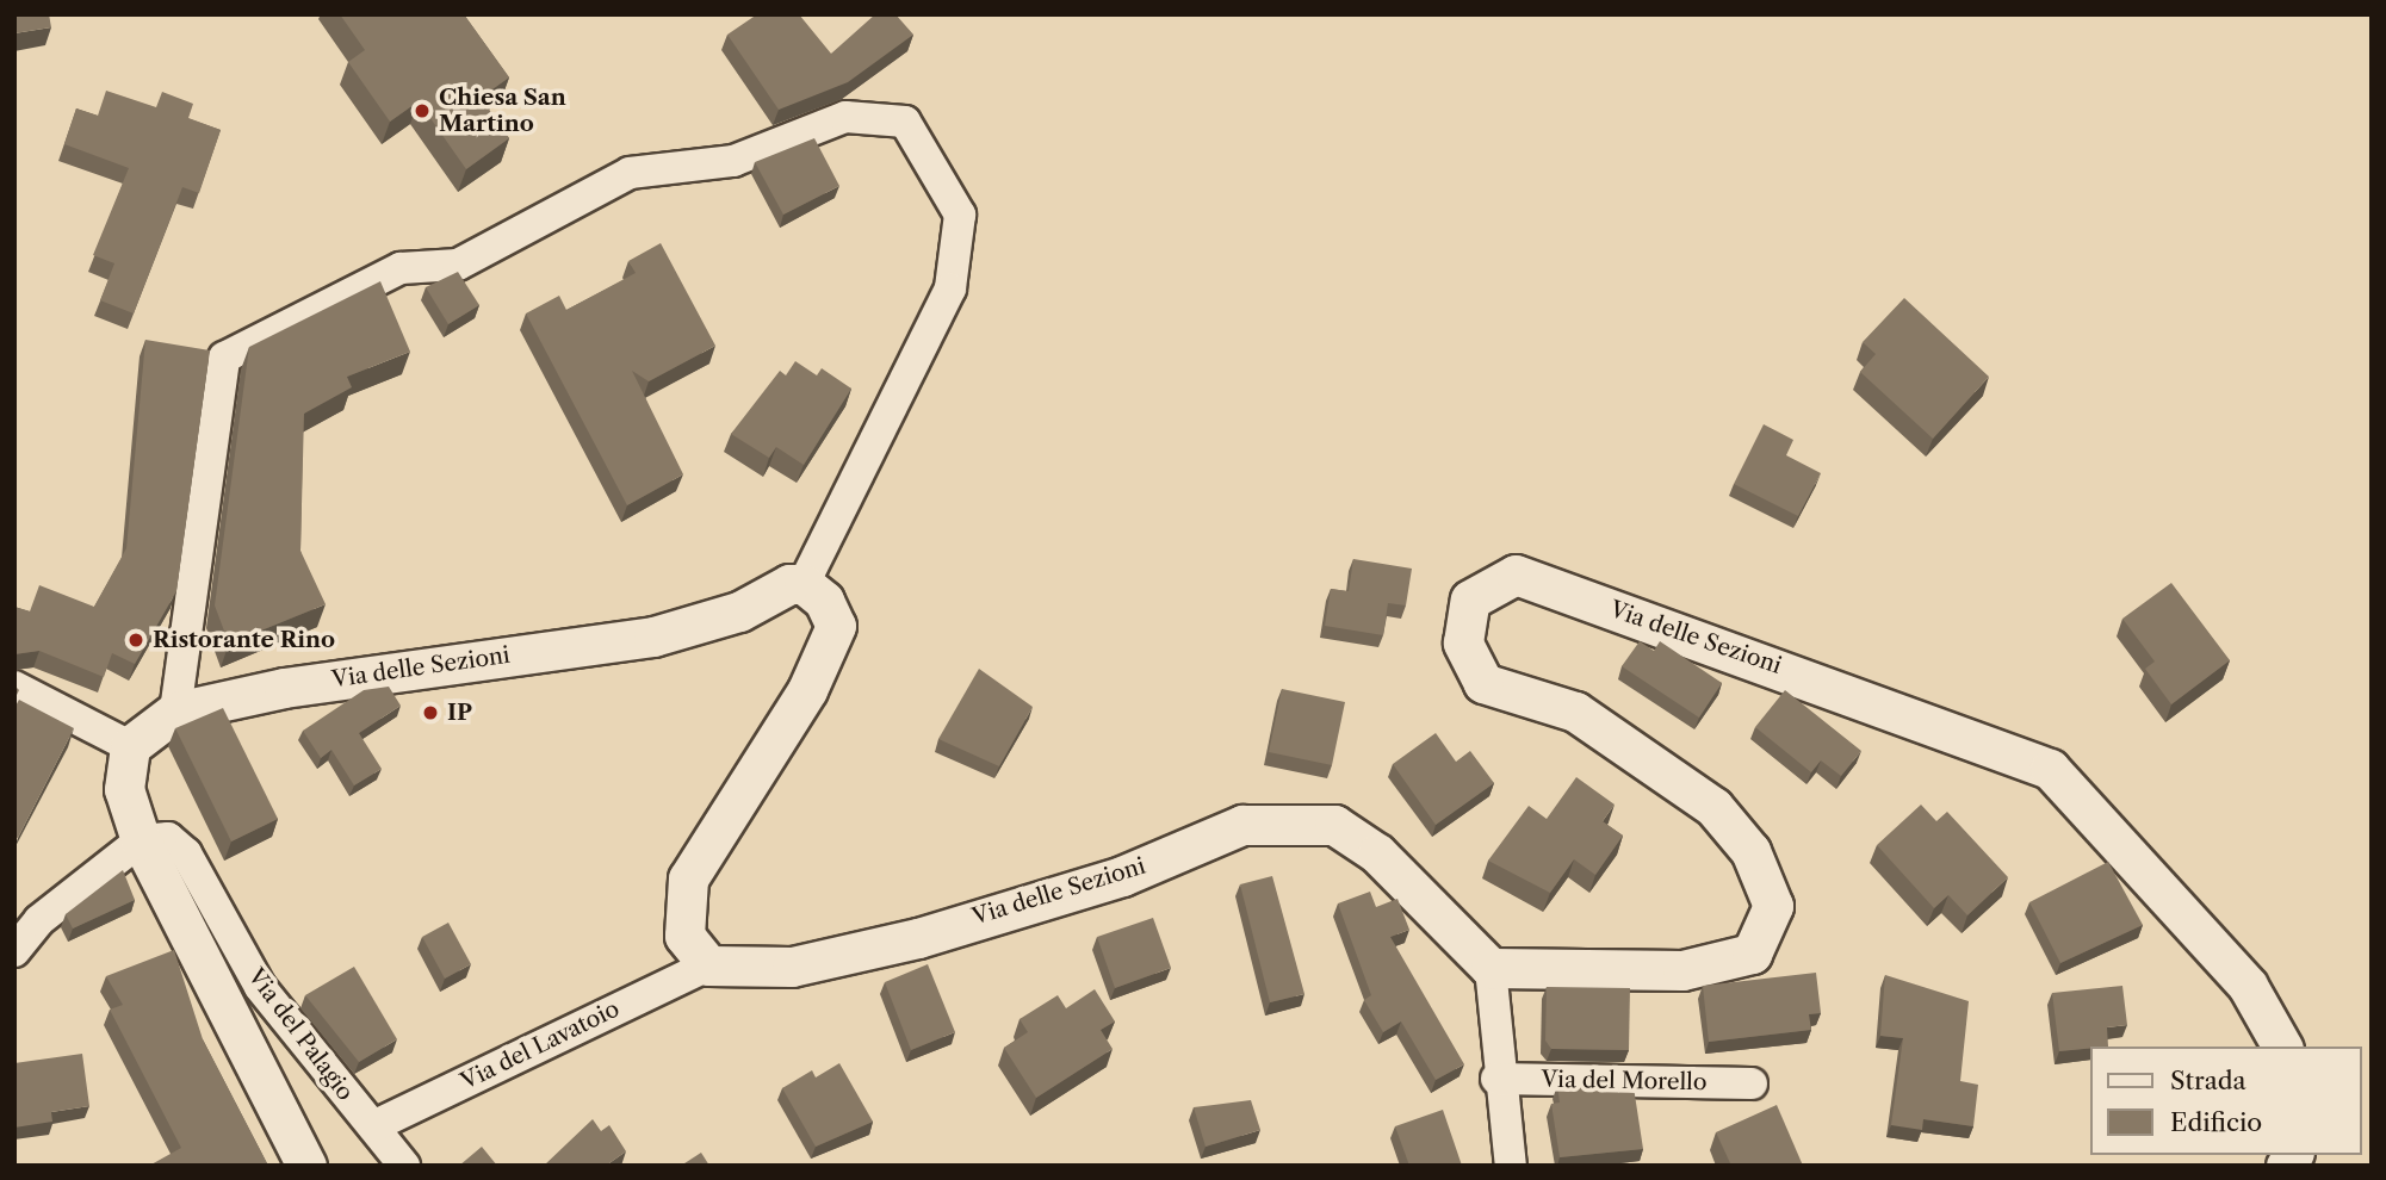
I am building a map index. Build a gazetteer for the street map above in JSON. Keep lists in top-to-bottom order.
{
  "streets": {
    "street": [
      "Via delle Sezioni",
      "Via del Palagio",
      "Via del Lavatoio",
      "Via del Morello"
    ]
  },
  "crossings": [
    ["Via delle Sezioni", "Via del Lavatoio"],
    ["Via del Palagio", "Via del Lavatoio"]
  ],
  "places": ["Chiesa San Martino", "Ristorante Rino", "IP"],
  "legend": ["Strada", "Edificio"]
}
